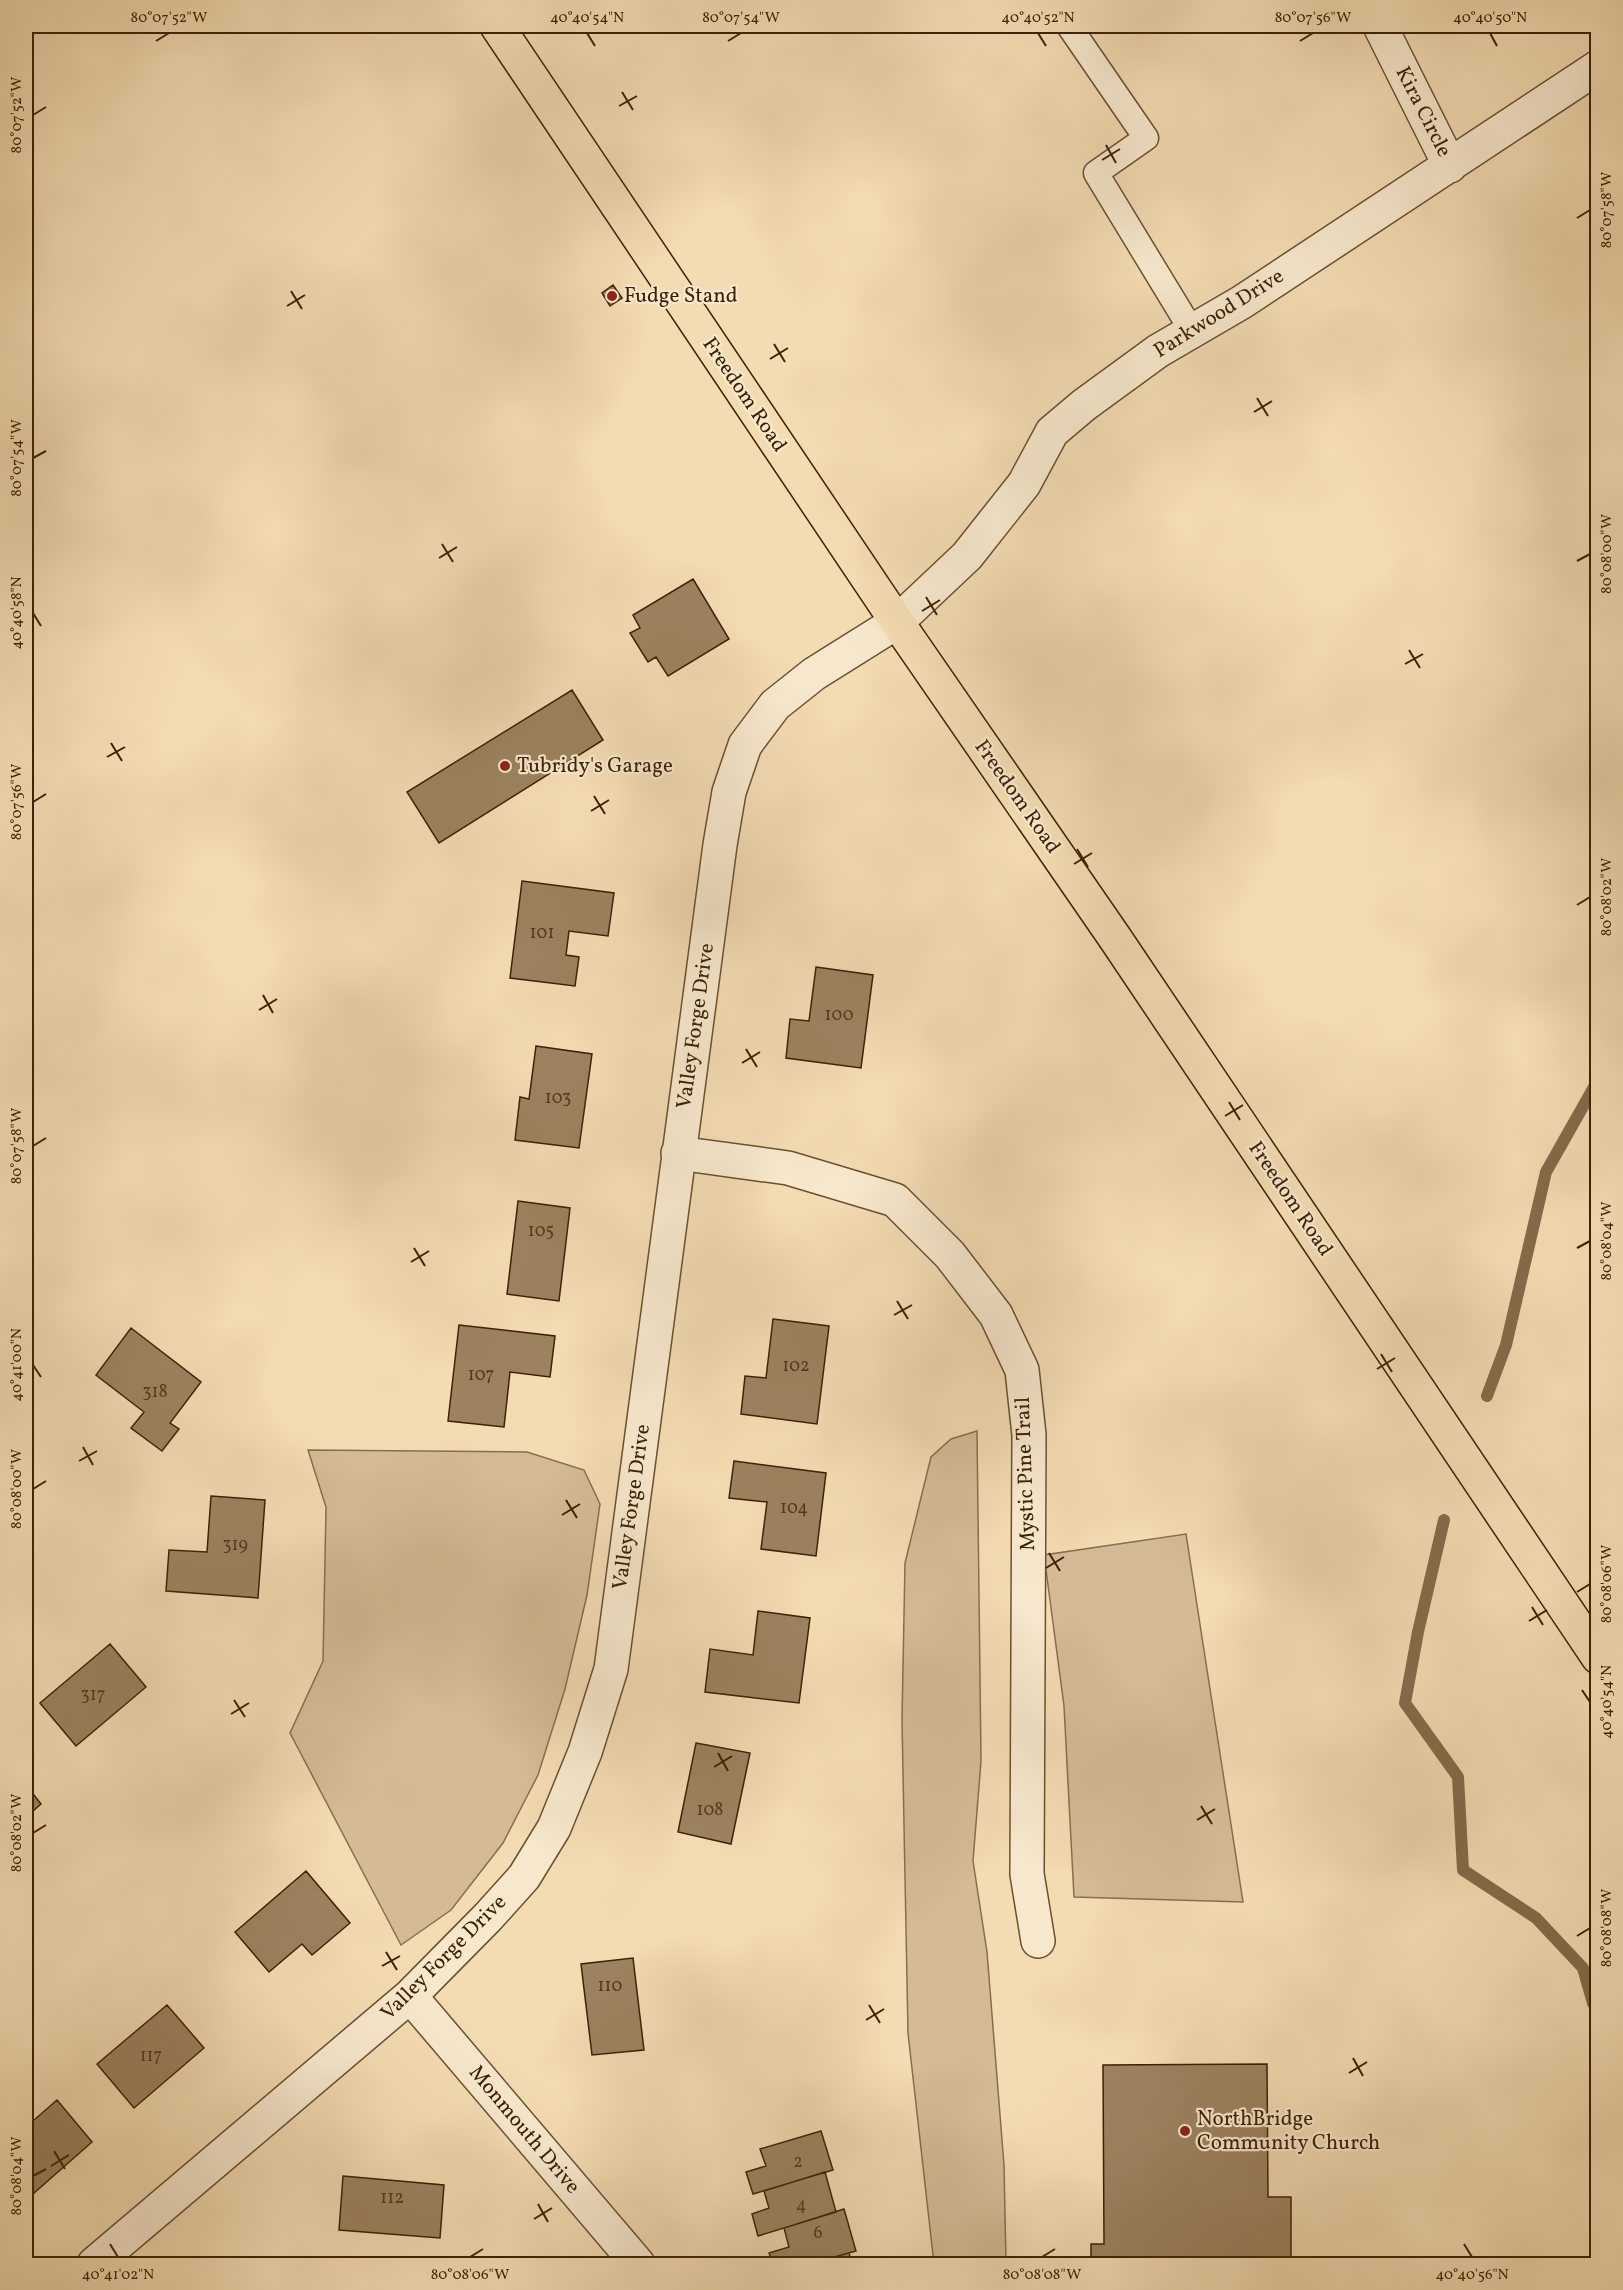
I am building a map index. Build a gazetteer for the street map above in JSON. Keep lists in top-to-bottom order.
{
  "streets": {
    "main road": ["Freedom Road"],
    "street": [
      "Kira Circle",
      "Parkwood Drive",
      "Valley Forge Drive",
      "Mystic Pine Trail",
      "Monmouth Drive"
    ]
  },
  "crossings": [
    ["Kira Circle", "Parkwood Drive"],
    ["Parkwood Drive", "Freedom Road"],
    ["Parkwood Drive", "Valley Forge Drive"],
    ["Freedom Road", "Valley Forge Drive"],
    ["Valley Forge Drive", "Mystic Pine Trail"],
    ["Valley Forge Drive", "Monmouth Drive"]
  ],
  "places": ["Fudge Stand", "Tubridy's Garage", "NorthBridge Community Church"],
  "house_numbers": [
    "101",
    "100",
    "103",
    "105",
    "102",
    "107",
    "318",
    "104",
    "319",
    "317",
    "108",
    "110",
    "117",
    "2",
    "112",
    "4",
    "6"
  ],
  "coordinates": [
    "80°07'52\"W",
    "40°40'54\"N",
    "80°07'54\"W",
    "40°40'52\"N",
    "80°07'56\"W",
    "40°40'50\"N",
    "80°07'58\"W",
    "80°08'00\"W",
    "40°40'58\"N",
    "80°08'02\"W",
    "80°08'04\"W",
    "40°41'00\"N",
    "80°08'06\"W",
    "80°08'08\"W",
    "40°41'02\"N",
    "40°40'56\"N"
  ]
}
